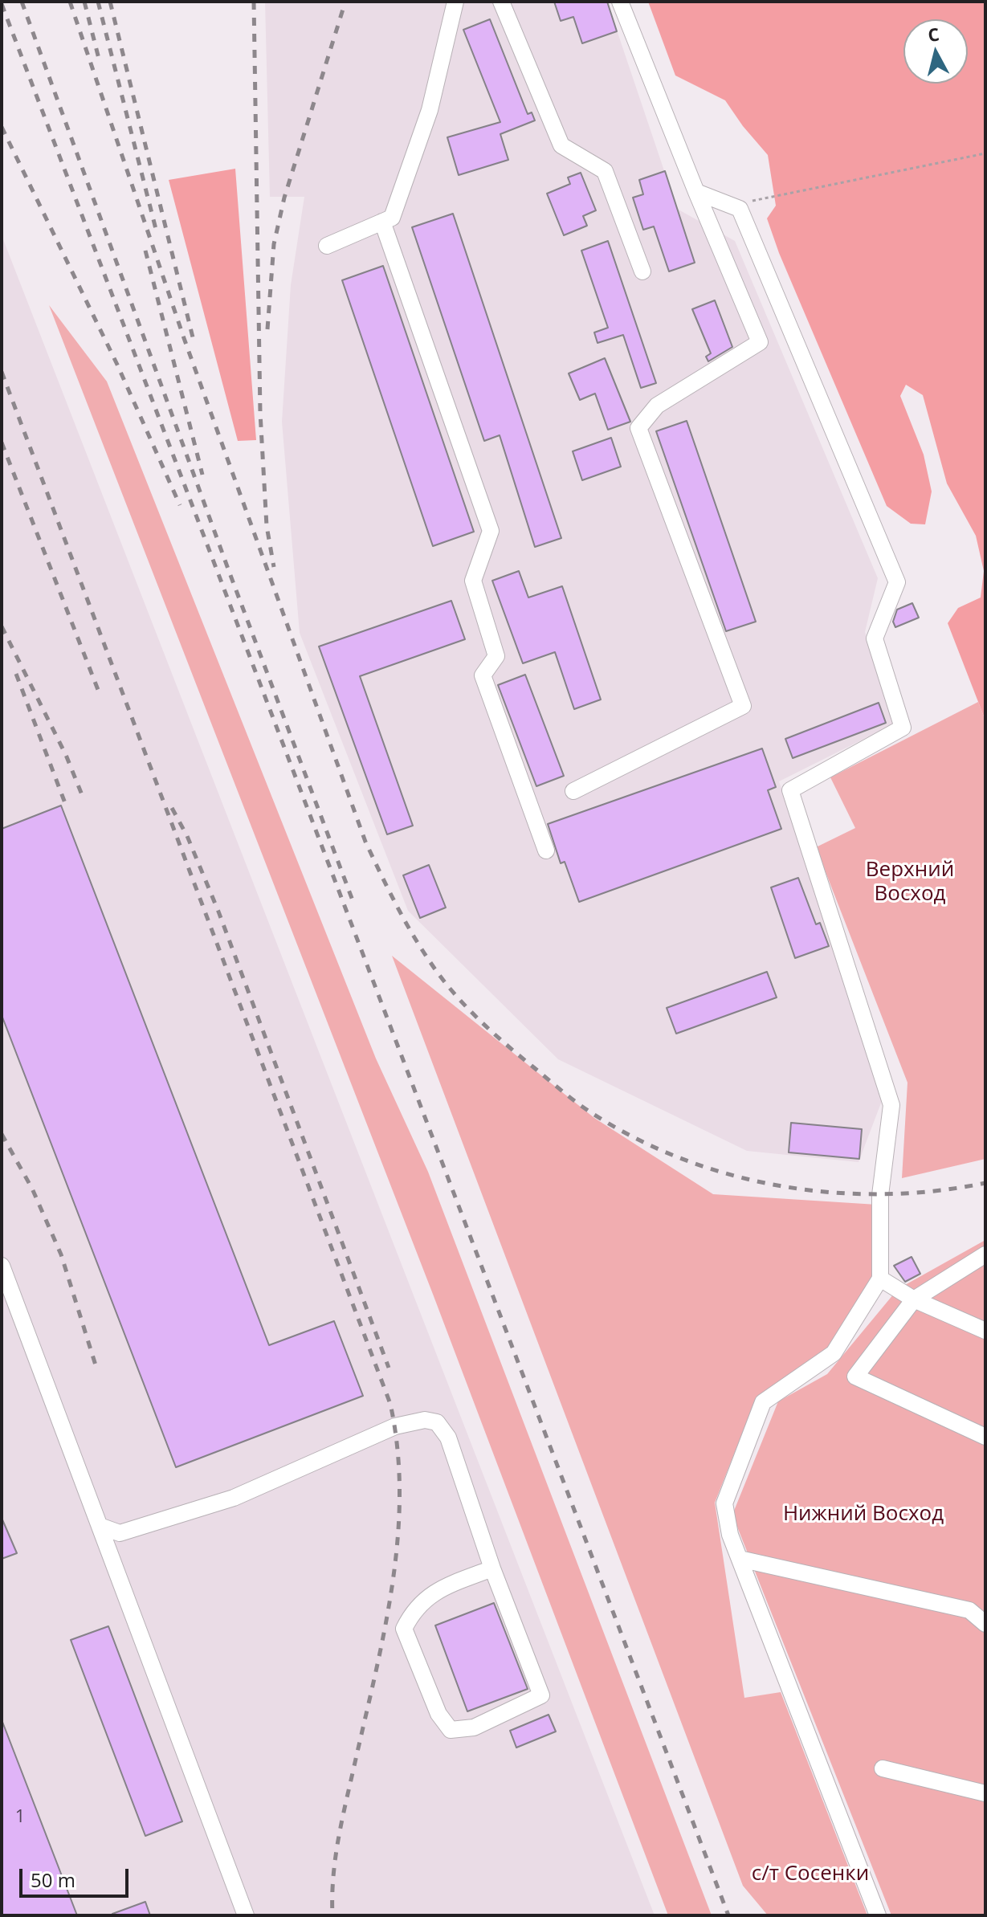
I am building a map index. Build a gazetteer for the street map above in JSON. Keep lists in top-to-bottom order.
{
  "parks": ["Верхний Восход", "Нижний Восход", "с/т Сосенки"],
  "house_numbers": ["1"],
  "scale_bar": "50 m",
  "north": "top"
}
